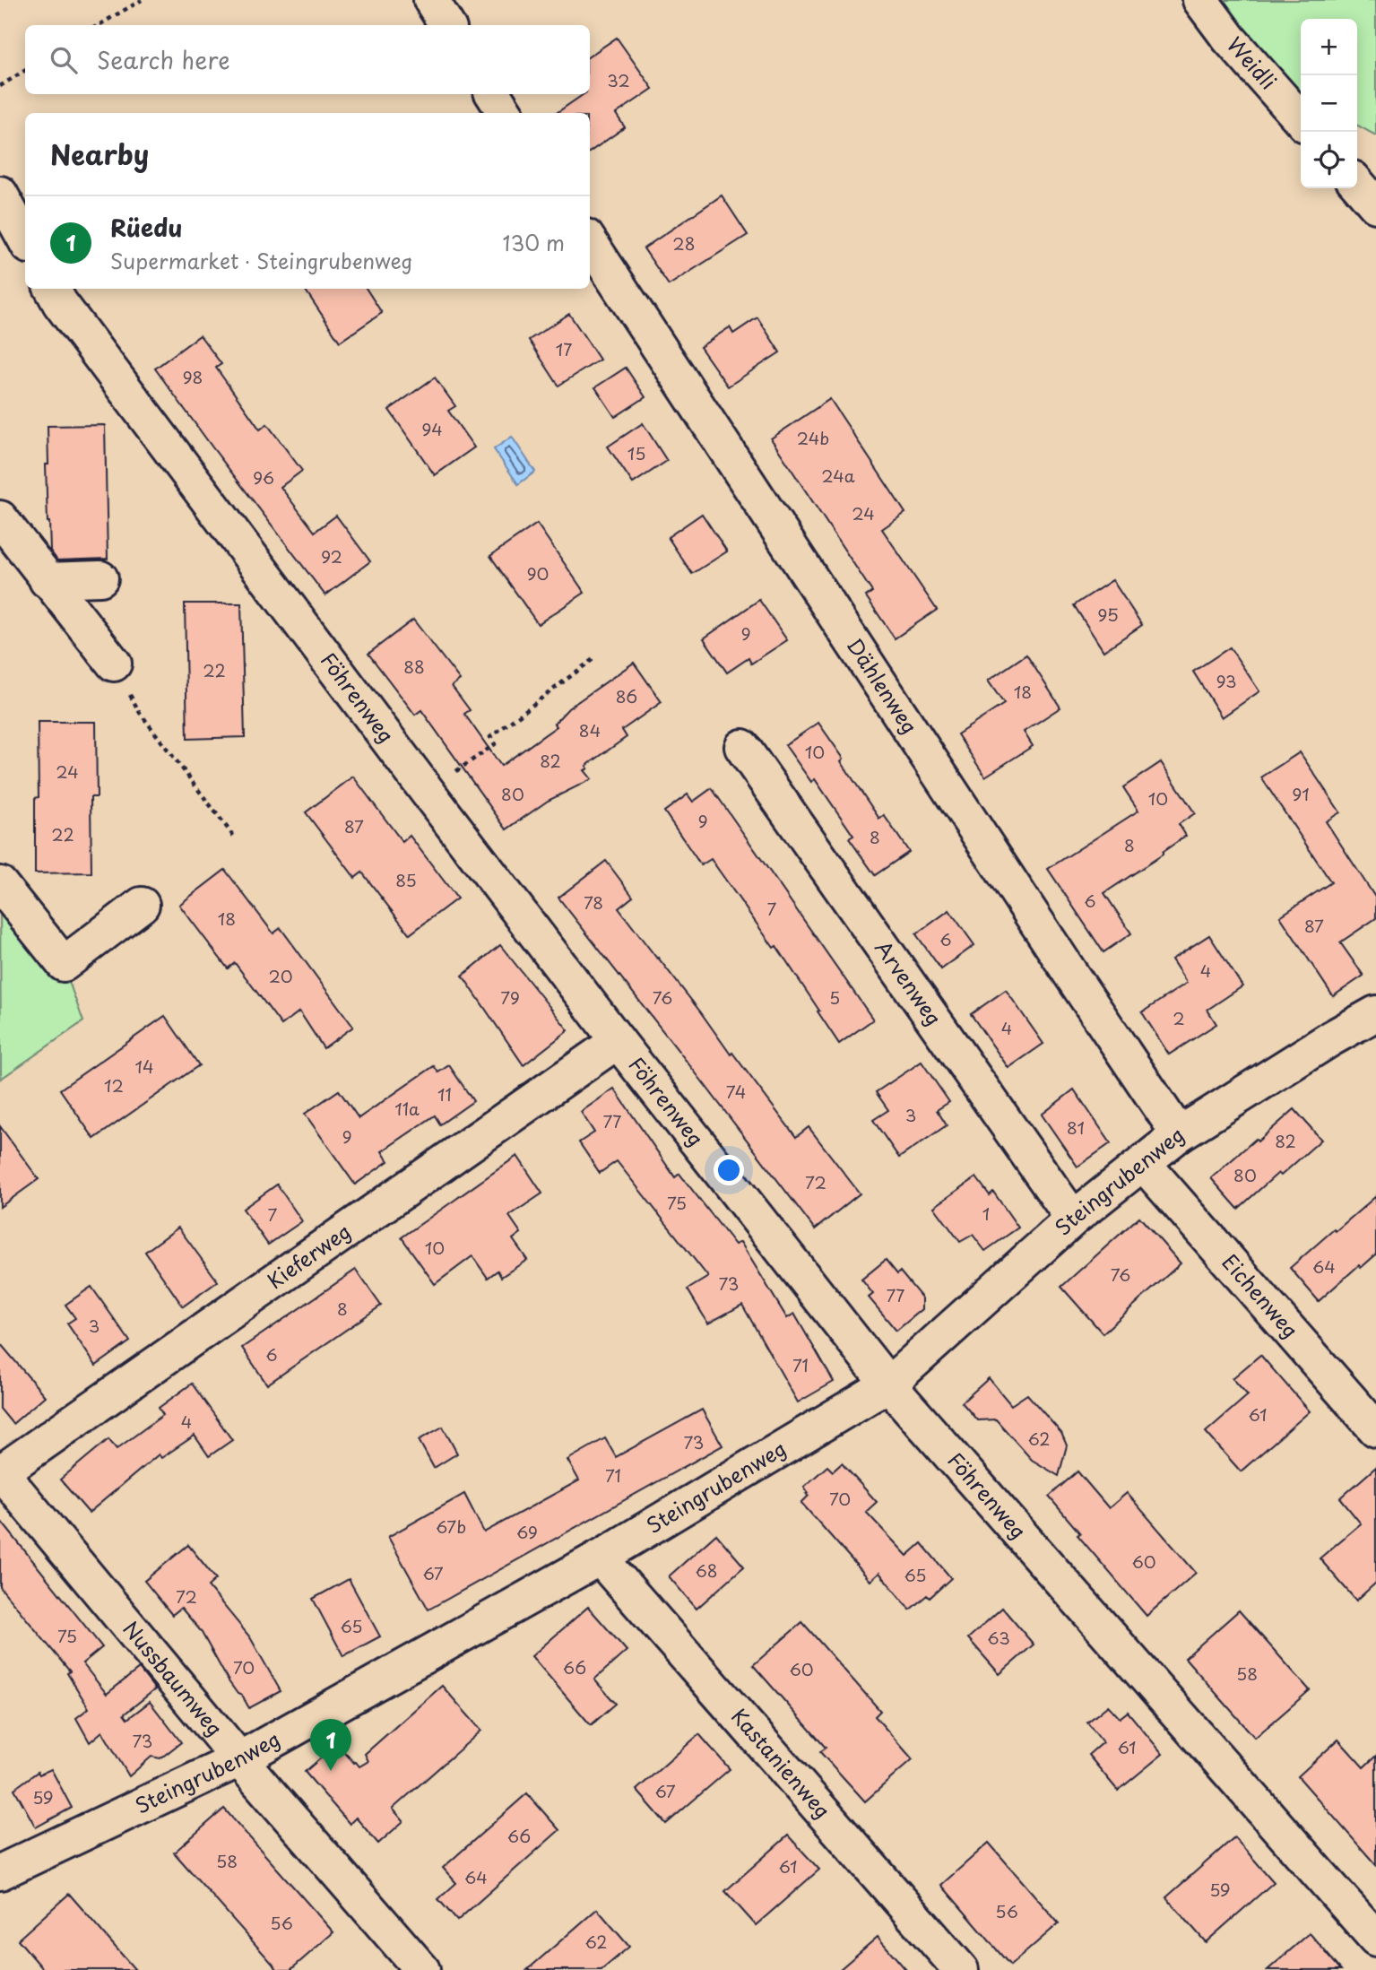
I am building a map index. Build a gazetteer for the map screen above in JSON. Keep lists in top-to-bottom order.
{
  "streets": {
    "street": [
      "Weidli",
      "Dählenweg",
      "Föhrenweg",
      "Arvenweg",
      "Steingrubenweg",
      "Kieferweg",
      "Eichenweg",
      "Nussbaumweg",
      "Kastanienweg"
    ]
  },
  "crossings": [
    ["Dählenweg", "Steingrubenweg"],
    ["Föhrenweg", "Steingrubenweg"],
    ["Föhrenweg", "Kieferweg"],
    ["Arvenweg", "Steingrubenweg"],
    ["Steingrubenweg", "Eichenweg"],
    ["Steingrubenweg", "Nussbaumweg"],
    ["Steingrubenweg", "Kastanienweg"],
    ["Kieferweg", "Nussbaumweg"]
  ],
  "house_numbers": [
    "32",
    "28",
    "17",
    "98",
    "94",
    "24b",
    "15",
    "24a",
    "96",
    "24",
    "92",
    "90",
    "95",
    "9",
    "88",
    "22",
    "93",
    "18",
    "86",
    "84",
    "10",
    "82",
    "24",
    "80",
    "91",
    "10",
    "9",
    "87",
    "22",
    "8",
    "8",
    "85",
    "6",
    "78",
    "7",
    "18",
    "87",
    "6",
    "4",
    "20",
    "79",
    "76",
    "5",
    "2",
    "4",
    "14",
    "12",
    "74",
    "11",
    "11a",
    "3",
    "77",
    "81",
    "9",
    "82",
    "80",
    "72",
    "75",
    "1",
    "7",
    "10",
    "64",
    "76",
    "73",
    "77",
    "8",
    "3",
    "6",
    "71",
    "61",
    "4",
    "62",
    "73",
    "71",
    "70",
    "67b",
    "69",
    "60",
    "68",
    "67",
    "65",
    "72",
    "65",
    "75",
    "63",
    "70",
    "66",
    "60",
    "58",
    "73",
    "61",
    "67",
    "59",
    "66",
    "58",
    "61",
    "64",
    "59",
    "56",
    "56",
    "62"
  ],
  "page": {
    "map_buttons": ["+", "−"],
    "search": "Search here",
    "heading": "Nearby",
    "list": [
      {
        "mark": "1",
        "name": "Rüedu",
        "note": "Supermarket · Steingrubenweg",
        "value": "130 m"
      }
    ],
    "pins": "1"
  }
}
